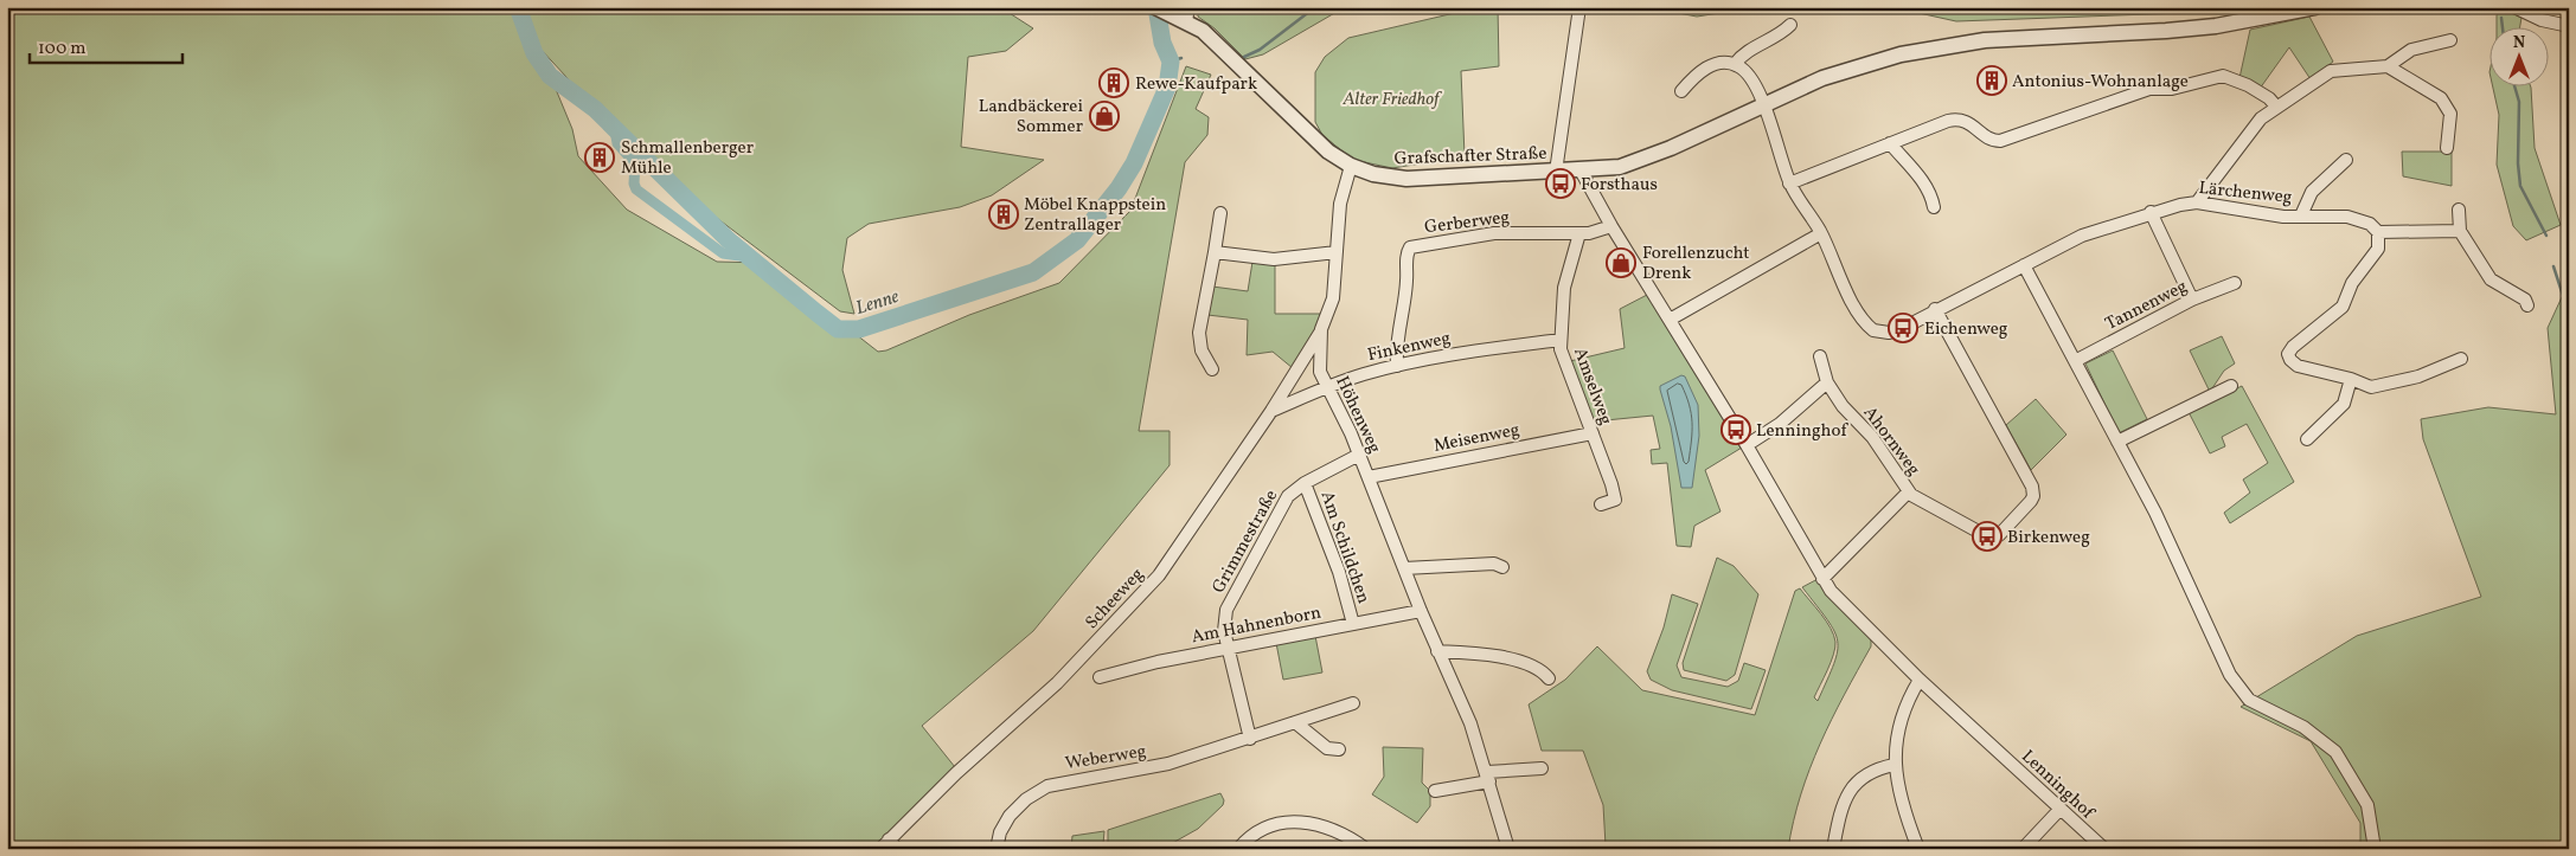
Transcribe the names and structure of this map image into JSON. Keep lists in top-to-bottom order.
{
  "streets": {
    "street": [
      "Grafschafter Straße",
      "Lärchenweg",
      "Gerberweg",
      "Tannenweg",
      "Finkenweg",
      "Amselweg",
      "Höhenweg",
      "Meisenweg",
      "Ahornweg",
      "Grimmestraße",
      "Am Schildchen",
      "Scheeweg",
      "Am Hahnenborn",
      "Weberweg",
      "Lenninghof"
    ]
  },
  "crossings": [
    ["Grafschafter Straße", "Höhenweg"],
    ["Grafschafter Straße", "Lenninghof"],
    ["Gerberweg", "Finkenweg"],
    ["Gerberweg", "Amselweg"],
    ["Gerberweg", "Lenninghof"],
    ["Finkenweg", "Amselweg"],
    ["Finkenweg", "Höhenweg"],
    ["Finkenweg", "Scheeweg"],
    ["Amselweg", "Meisenweg"],
    ["Höhenweg", "Meisenweg"],
    ["Höhenweg", "Grimmestraße"],
    ["Höhenweg", "Scheeweg"],
    ["Höhenweg", "Am Hahnenborn"],
    ["Grimmestraße", "Am Schildchen"],
    ["Grimmestraße", "Am Hahnenborn"],
    ["Am Schildchen", "Am Hahnenborn"]
  ],
  "water": ["Lenne"],
  "parks": ["Alter Friedhof"],
  "places": {
    "building": [
      "Antonius-Wohnanlage",
      "Rewe-Kaufpark",
      "Schmallenberger Mühle",
      "Möbel Knappstein Zentrallager"
    ],
    "shop": ["Landbäckerei Sommer", "Forellenzucht Drenk"],
    "bus stop": [
      "Forsthaus",
      "Eichenweg",
      "Lenninghof",
      "Birkenweg"
    ]
  },
  "scale_bar": "100 m",
  "north": "top"
}
